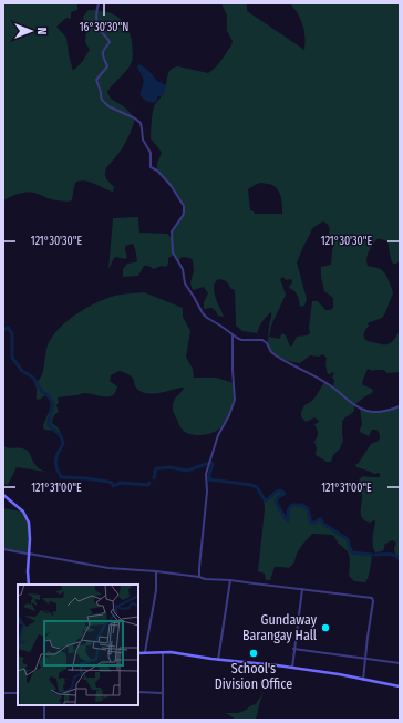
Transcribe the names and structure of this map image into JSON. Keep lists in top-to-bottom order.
{
  "places": ["Gundaway Barangay Hall", "School's Division Office"],
  "north": "right",
  "coordinates": ["16°30'30\"N", "121°30'30\"E", "121°31'00\"E"]
}
